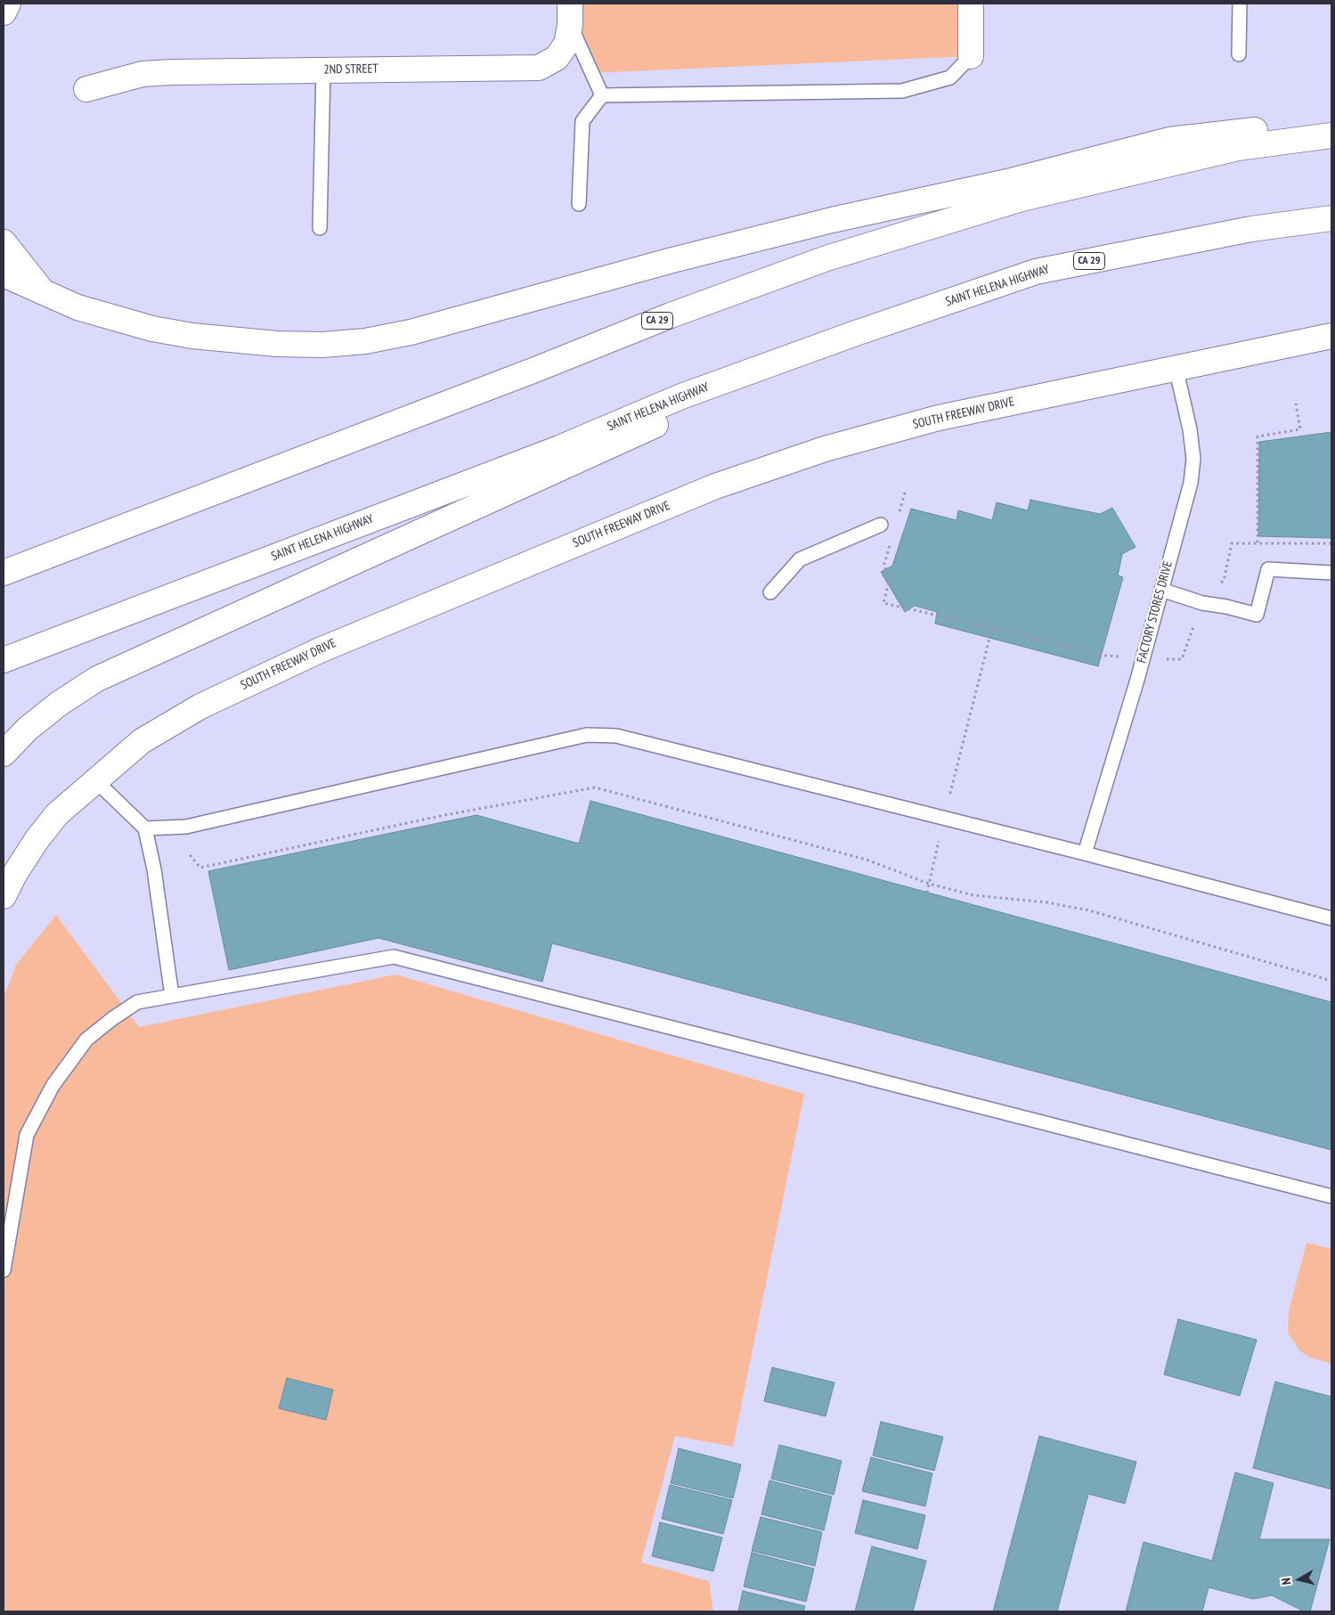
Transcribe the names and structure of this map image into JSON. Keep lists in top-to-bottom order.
{
  "streets": {
    "main road": [
      "2ND STREET",
      "CA 29",
      "SAINT HELENA HIGHWAY",
      "SOUTH FREEWAY DRIVE"
    ],
    "lane": ["FACTORY STORES DRIVE"]
  },
  "crossings": [
    ["SOUTH FREEWAY DRIVE", "FACTORY STORES DRIVE"]
  ],
  "north": "left"
}
